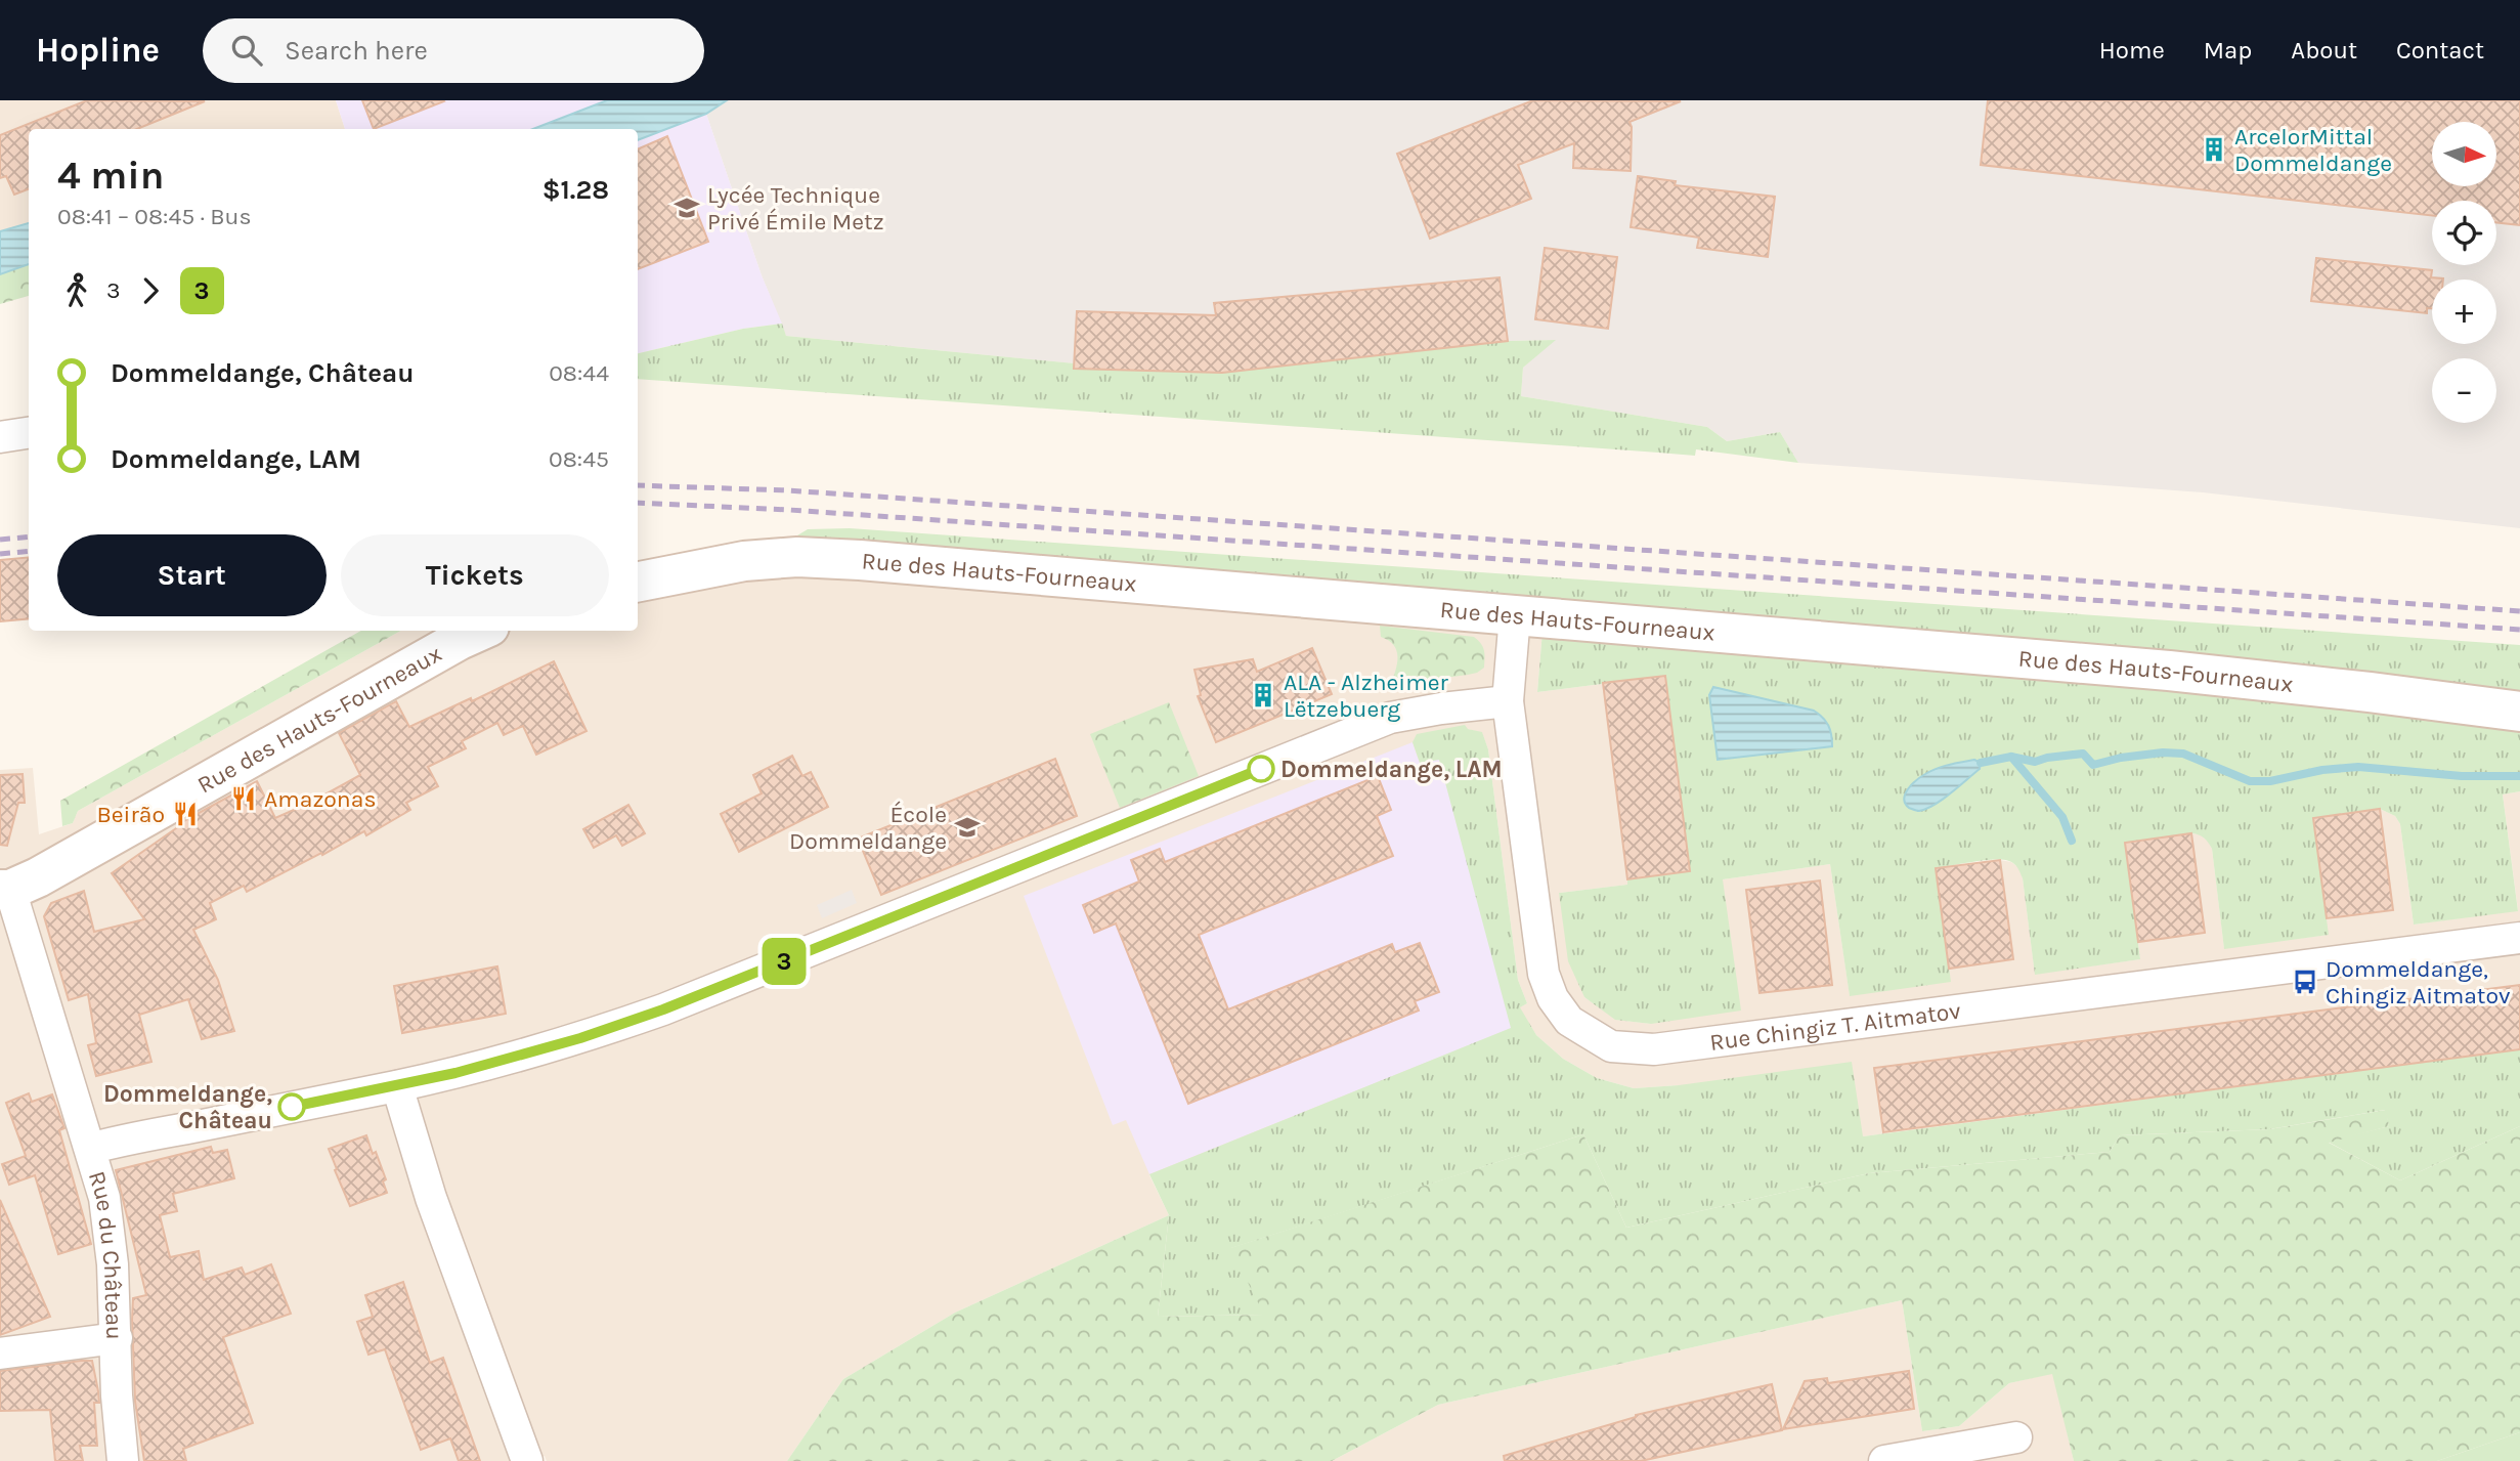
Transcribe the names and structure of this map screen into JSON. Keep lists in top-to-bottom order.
{
  "streets": {
    "street": ["Rue des Hauts-Fourneaux", "Rue Chingiz T. Aitmatov", "Rue du Château"]
  },
  "crossings": [
    ["Rue des Hauts-Fourneaux", "Rue Chingiz T. Aitmatov"],
    ["Rue des Hauts-Fourneaux", "Rue du Château"]
  ],
  "places": {
    "building": ["ArcelorMittal Dommeldange", "ALA - Alzheimer Lëtzebuerg"],
    "school or university": ["Lycée Technique Privé Émile Metz", "École Dommeldange"],
    "other": ["Dommeldange, LAM", "Dommeldange, Château"],
    "restaurant": ["Amazonas", "Beirão"],
    "bus stop": ["Dommeldange, Chingiz Aitmatov"]
  },
  "lines": ["bus line 3"],
  "north": "right",
  "page": {
    "header": "Hopline",
    "search": "Search here",
    "nav": [
      "Home",
      "Map",
      "About",
      "Contact"
    ],
    "on_map": "3",
    "map_buttons": ["+", "−"],
    "heading": ["4 min", "08:41 – 08:45 · Bus", "$1.28"],
    "legs": ["3", "3"],
    "list": [
      {
        "name": "Dommeldange, Château",
        "value": "08:44"
      },
      {
        "name": "Dommeldange, LAM",
        "value": "08:45"
      }
    ],
    "buttons": ["Start", "Tickets"]
  }
}
